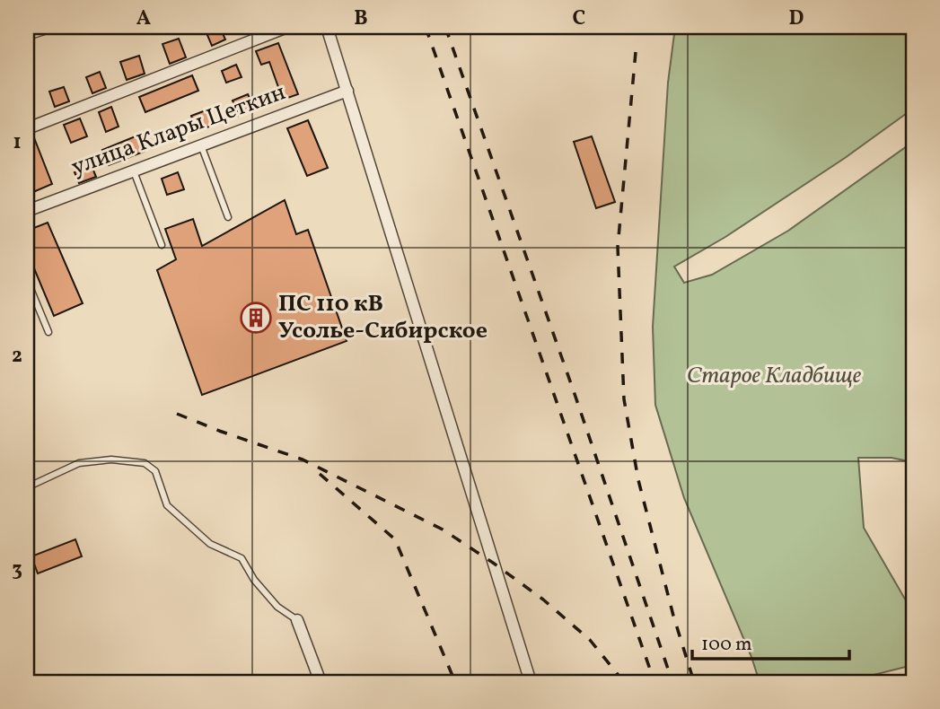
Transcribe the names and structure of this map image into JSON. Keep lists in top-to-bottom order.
{
  "streets": {
    "street": ["улица Клары Цеткин"]
  },
  "parks": ["Старое Кладбище"],
  "places": {
    "building": ["ПС 110 кВ Усолье-Сибирское"]
  },
  "scale_bar": "100 m",
  "grid": {
    "columns": [
      "A",
      "B",
      "C",
      "D"
    ],
    "rows": ["1", "2", "3"]
  }
}
